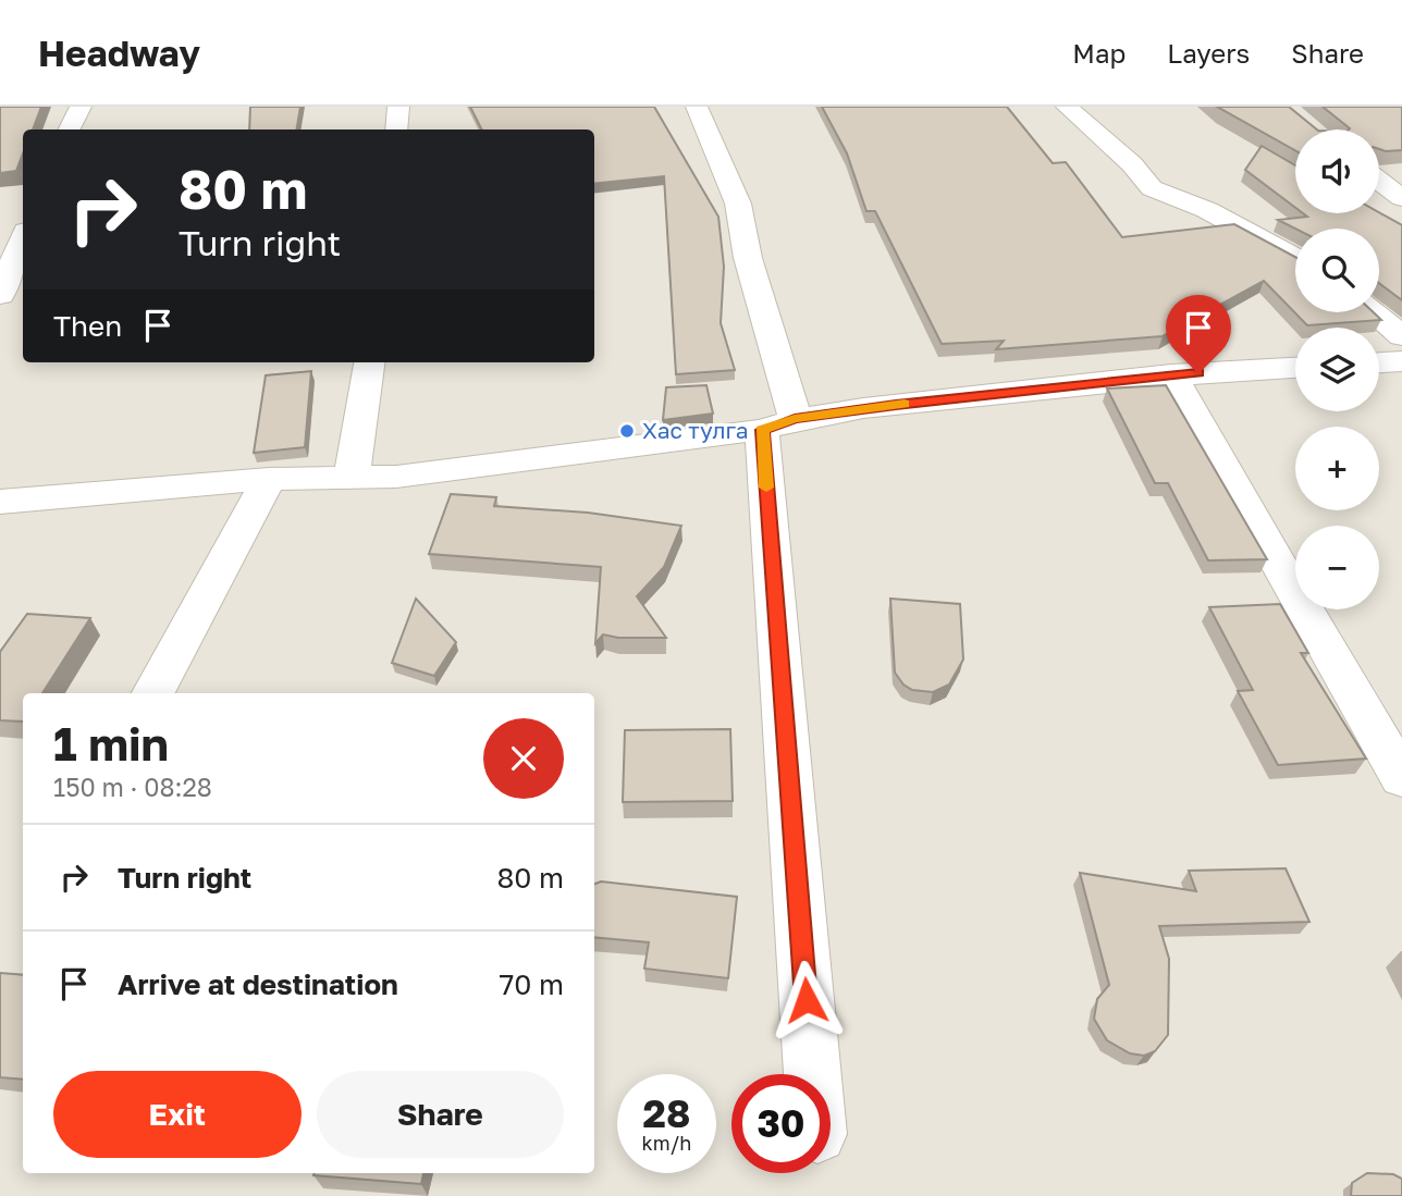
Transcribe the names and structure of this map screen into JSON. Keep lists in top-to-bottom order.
{
  "places": ["Хас тулга"],
  "page": {
    "header": "Headway",
    "nav": ["Map", "Layers", "Share"],
    "map_buttons": ["+", "−"],
    "turn": ["80 m", "Turn right"],
    "then": "Then",
    "heading": ["1 min", "150 m · 08:28"],
    "list": [
      {
        "name": "Turn right",
        "value": "80 m"
      },
      {
        "name": "Arrive at destination",
        "value": "70 m"
      }
    ],
    "buttons": ["Exit", "Share"],
    "speed": "28 km/h",
    "limit": "30"
  }
}
